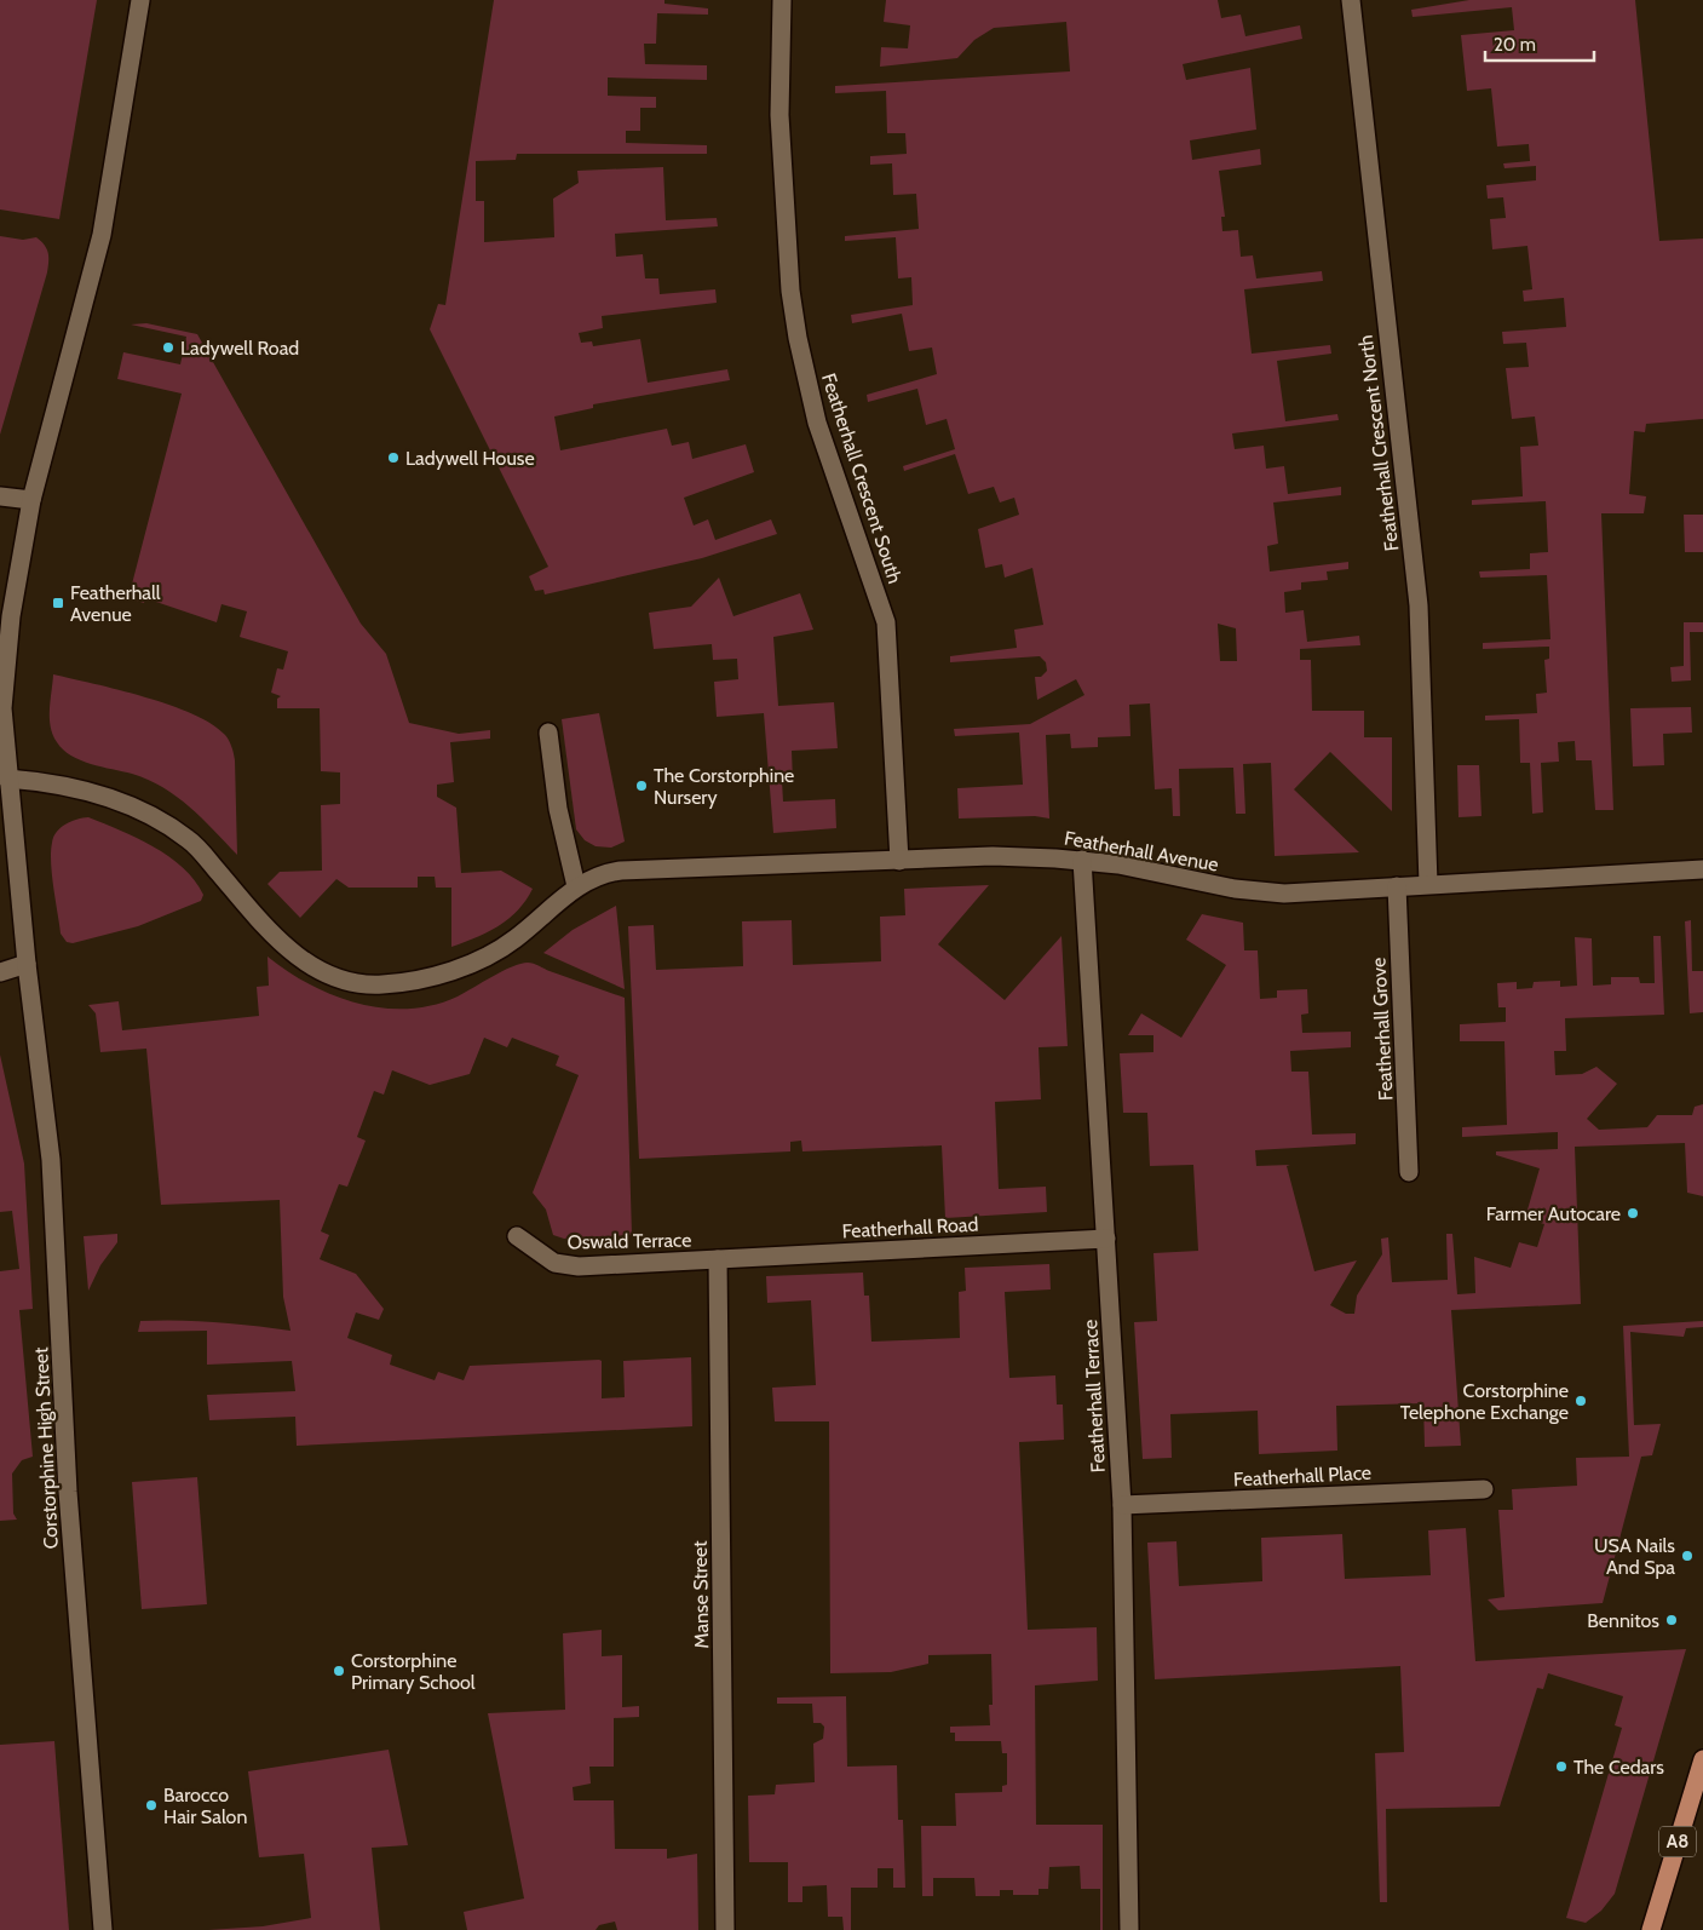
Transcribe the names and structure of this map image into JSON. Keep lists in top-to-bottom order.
{
  "streets": {
    "main road": ["A8"],
    "street": [
      "Featherhall Crescent North",
      "Featherhall Crescent South",
      "Featherhall Avenue",
      "Featherhall Grove",
      "Featherhall Road",
      "Oswald Terrace",
      "Featherhall Terrace",
      "Corstorphine High Street",
      "Featherhall Place",
      "Manse Street"
    ]
  },
  "crossings": [
    ["Featherhall Crescent North", "Featherhall Avenue"],
    ["Featherhall Crescent South", "Featherhall Avenue"],
    ["Featherhall Avenue", "Featherhall Grove"],
    ["Featherhall Avenue", "Featherhall Terrace"],
    ["Featherhall Road", "Oswald Terrace"],
    ["Featherhall Road", "Featherhall Terrace"],
    ["Featherhall Road", "Manse Street"],
    ["Oswald Terrace", "Manse Street"],
    ["Featherhall Terrace", "Featherhall Place"]
  ],
  "places": {
    "other": [
      "Ladywell Road",
      "Ladywell House",
      "The Corstorphine Nursery",
      "Farmer Autocare",
      "Corstorphine Telephone Exchange",
      "USA Nails And Spa",
      "Bennitos",
      "Corstorphine Primary School",
      "The Cedars",
      "Barocco Hair Salon"
    ],
    "transit": ["Featherhall Avenue"]
  },
  "scale_bar": "20 m"
}
